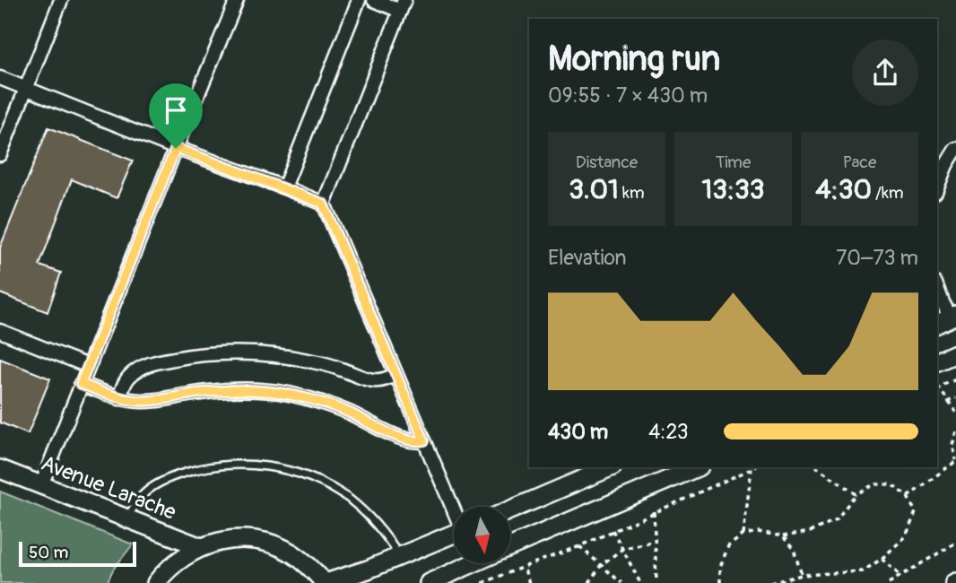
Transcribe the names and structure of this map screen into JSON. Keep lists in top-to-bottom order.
{
  "streets": {
    "main road": ["Avenue Larache"]
  },
  "scale_bar": "50 m",
  "north": "bottom",
  "page": {
    "heading": ["Morning run", "09:55 · 7 × 430 m"],
    "stats": [
      ["Distance", "3.01 km"],
      ["Time", "13:33"],
      ["Pace", "4:30 /km"]
    ],
    "chart": ["Elevation", "70–73 m"],
    "list": [
      {
        "name": "430 m",
        "note": "4:23"
      }
    ],
    "scale": "50 m"
  }
}
